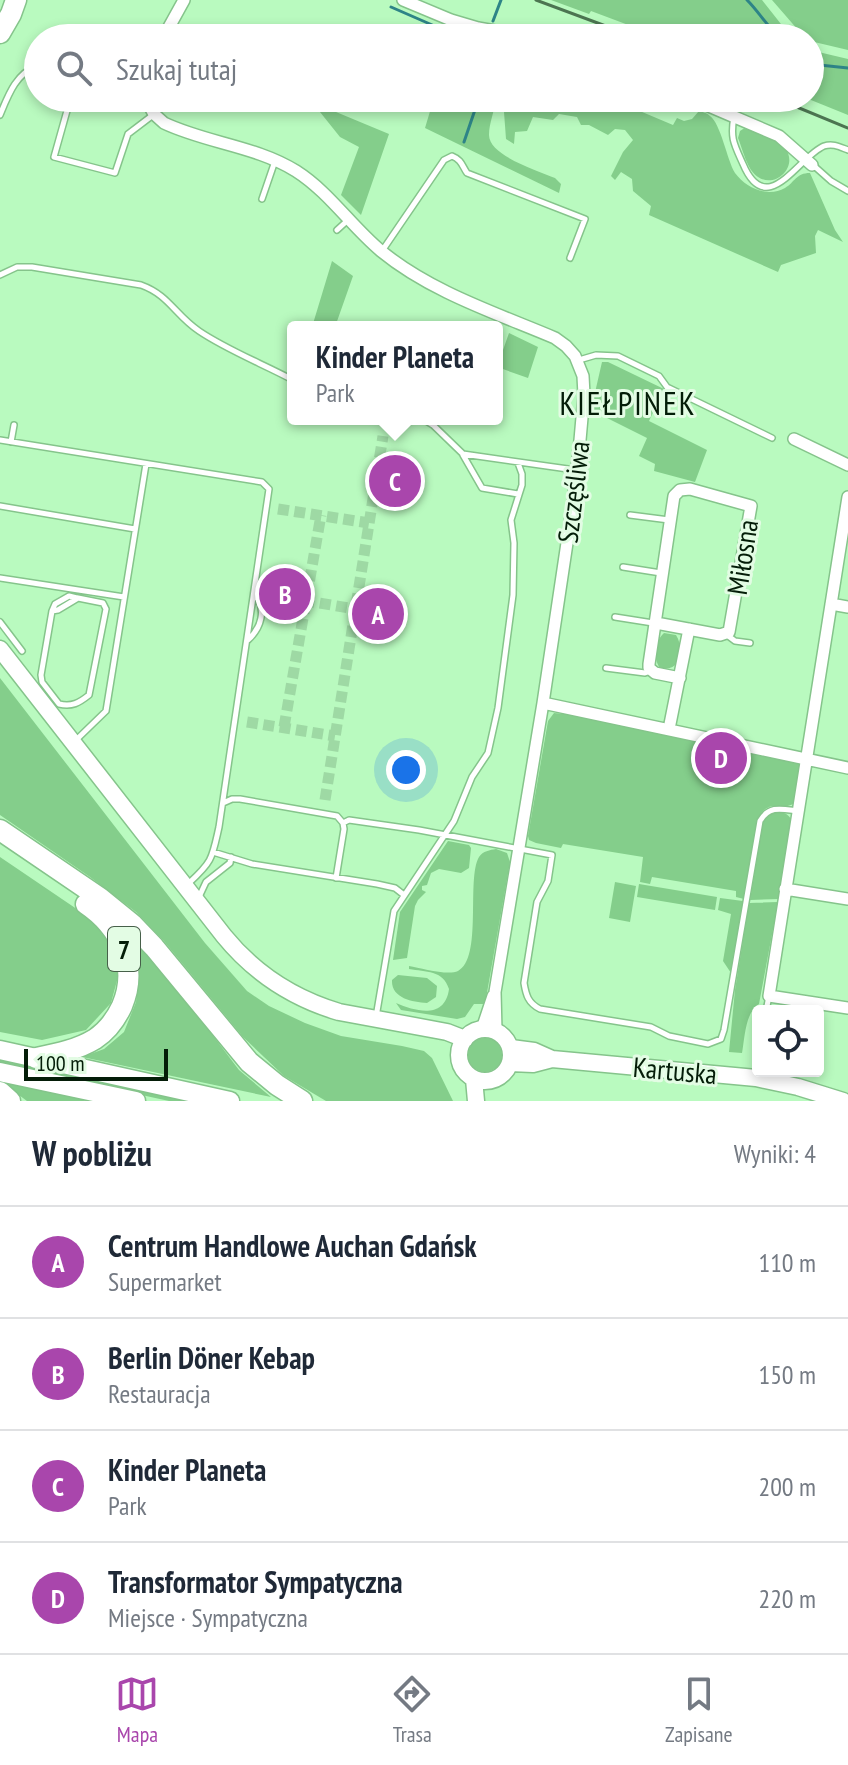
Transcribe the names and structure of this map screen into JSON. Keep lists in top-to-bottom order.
{
  "streets": {
    "highway": ["7"],
    "street": ["Szczęśliwa", "Miłosna", "Kartuska"]
  },
  "crossings": [
    ["Szczęśliwa", "Kartuska"]
  ],
  "districts": ["KIEŁPINEK"],
  "scale_bar": "100 m",
  "page": {
    "search": "Szukaj tutaj",
    "popup": ["Kinder Planeta", "Park"],
    "pins": [
      "C",
      "B",
      "A",
      "D"
    ],
    "scale": "100 m",
    "heading": ["W pobliżu", "Wyniki: 4"],
    "list": [
      {
        "mark": "A",
        "name": "Centrum Handlowe Auchan Gdańsk",
        "note": "Supermarket",
        "value": "110 m"
      },
      {
        "mark": "B",
        "name": "Berlin Döner Kebap",
        "note": "Restauracja",
        "value": "150 m"
      },
      {
        "mark": "C",
        "name": "Kinder Planeta",
        "note": "Park",
        "value": "200 m"
      },
      {
        "mark": "D",
        "name": "Transformator Sympatyczna",
        "note": "Miejsce · Sympatyczna",
        "value": "220 m"
      }
    ],
    "nav": ["Mapa", "Trasa", "Zapisane"]
  }
}
